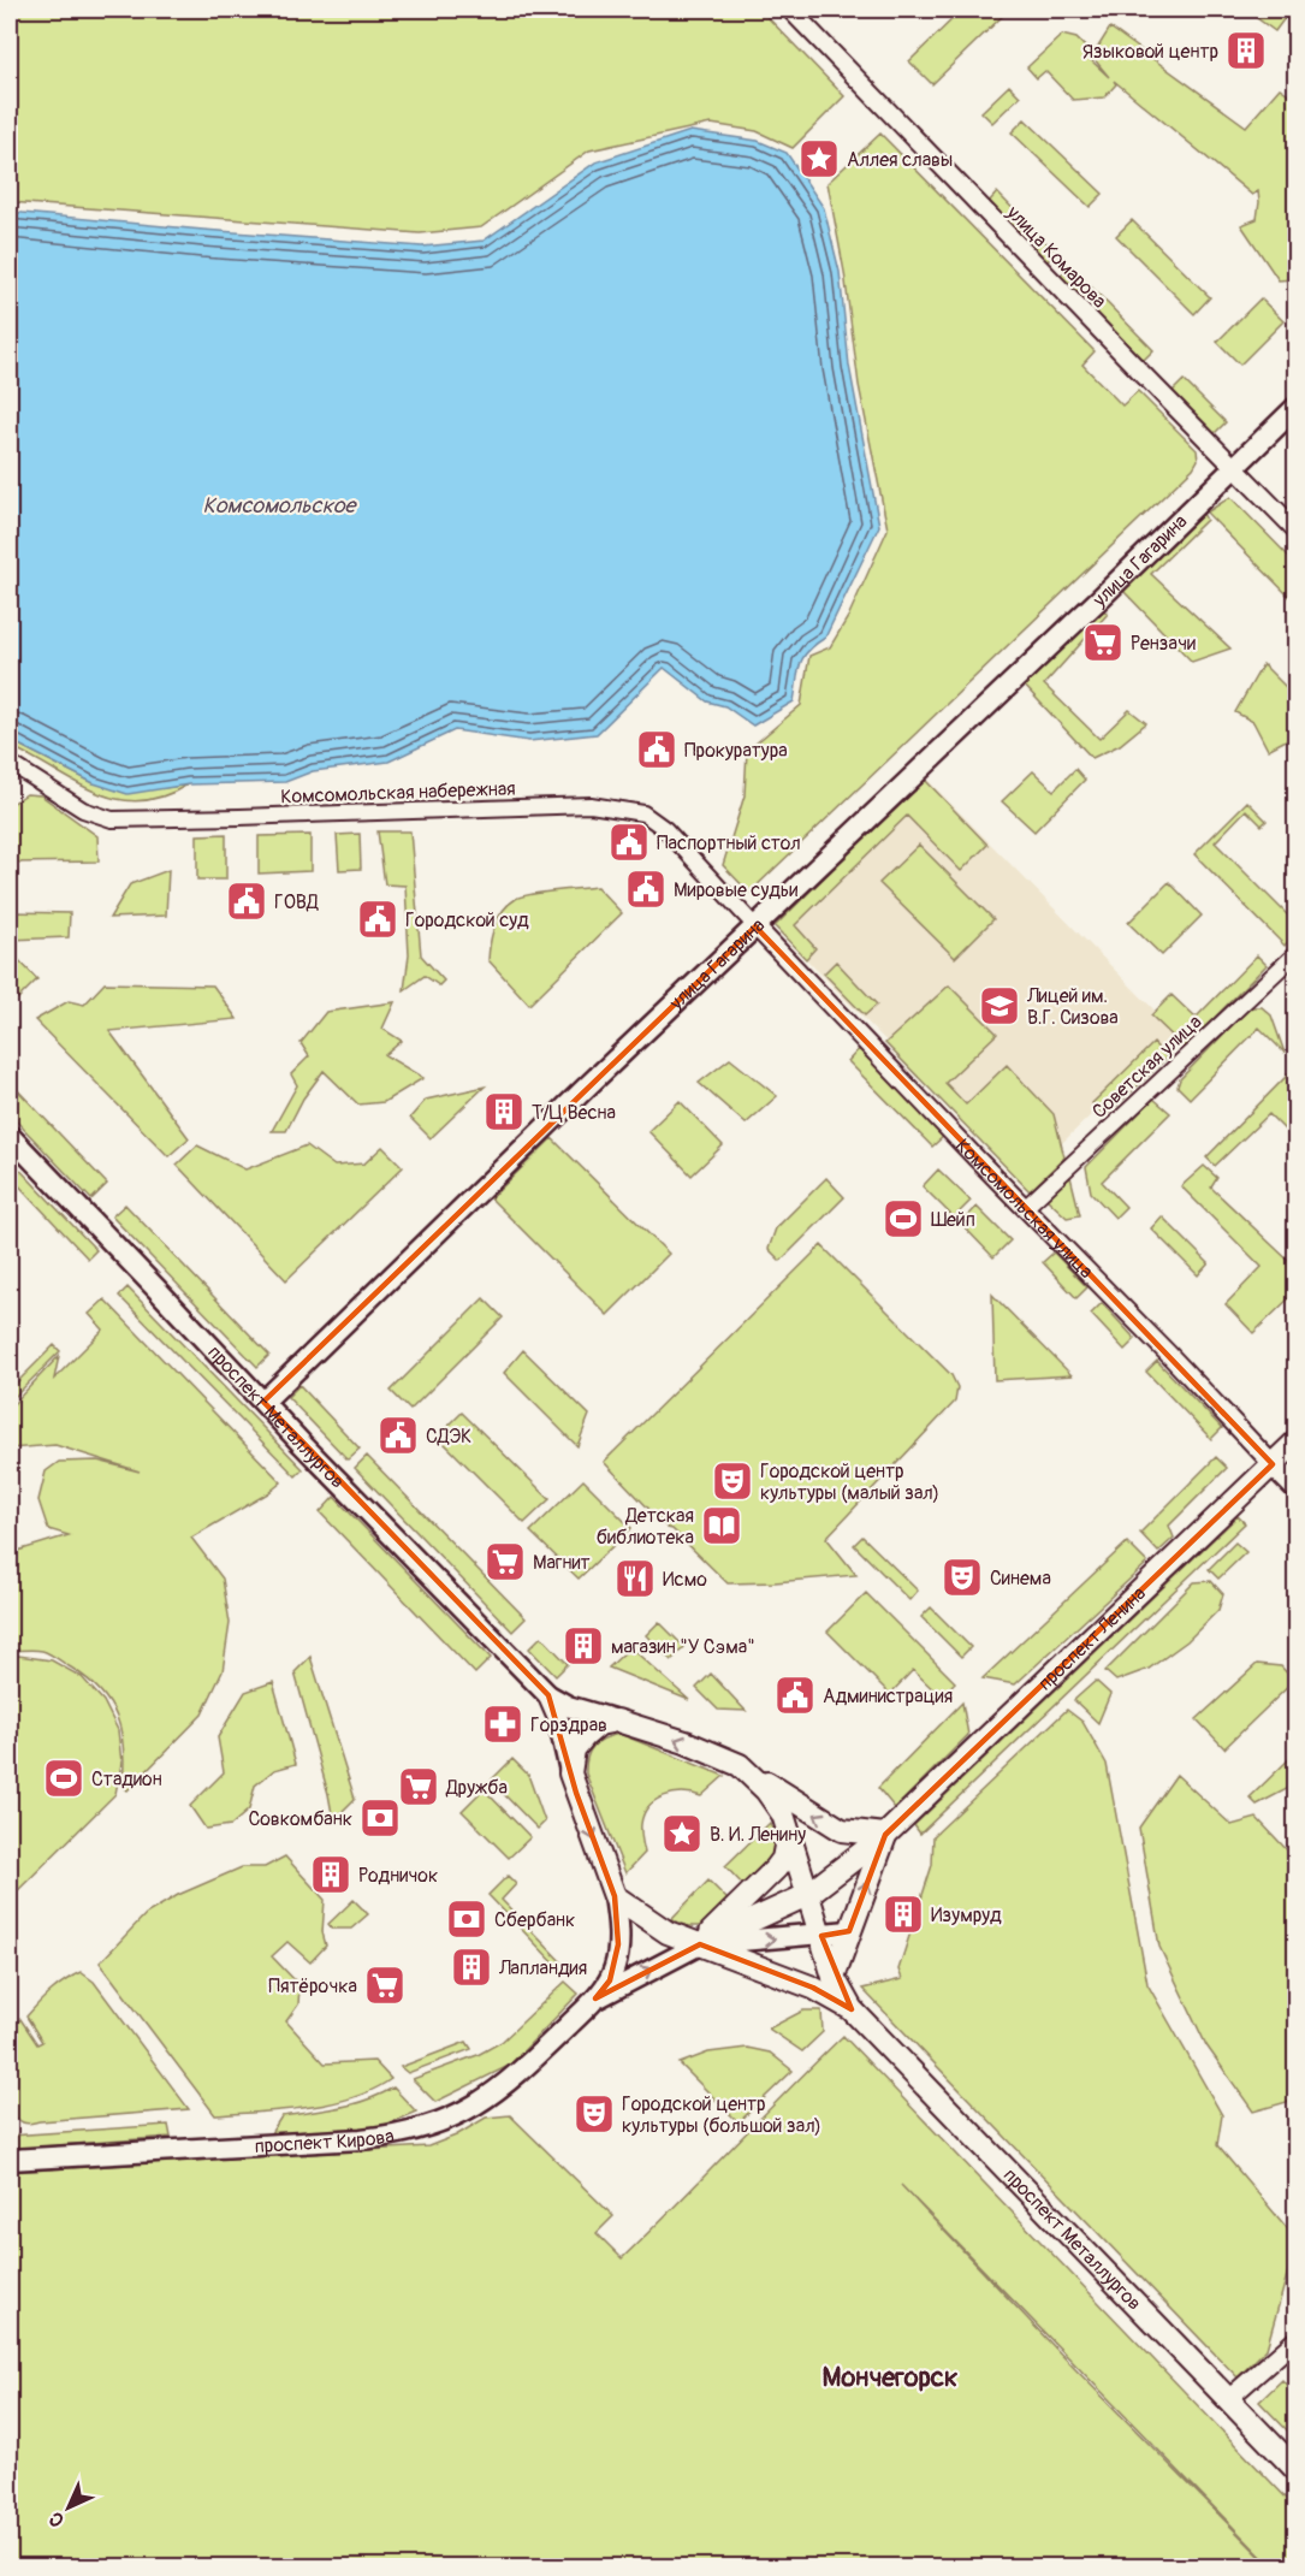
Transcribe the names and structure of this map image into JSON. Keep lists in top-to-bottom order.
{
  "streets": {
    "main road": [
      "улица Гагарина",
      "Комсомольская улица",
      "проспект Металлургов",
      "проспект Ленина",
      "проспект Кирова"
    ],
    "street": ["улица Комарова", "Комсомольская набережная", "Советская улица"]
  },
  "crossings": [
    ["улица Комарова", "улица Гагарина"],
    ["улица Гагарина", "Комсомольская набережная"],
    ["улица Гагарина", "Комсомольская улица"],
    ["улица Гагарина", "проспект Металлургов"],
    ["Комсомольская набережная", "Комсомольская улица"],
    ["Советская улица", "Комсомольская улица"],
    ["Комсомольская улица", "проспект Ленина"],
    ["проспект Металлургов", "проспект Ленина"]
  ],
  "districts": ["Мончегорск"],
  "water": ["Комсомольское"],
  "places": {
    "building": [
      "Языковой центр",
      "Т/Ц Весна",
      "магазин \"У Сэма\"",
      "Родничок",
      "Изумруд",
      "Лапландия"
    ],
    "place": ["Аллея славы", "В. И. Ленину"],
    "supermarket": [
      "Рензачи",
      "Магнит",
      "Дружба",
      "Пятёрочка"
    ],
    "public building": [
      "Прокуратура",
      "Паспортный стол",
      "Мировые судьи",
      "ГОВД",
      "Городской суд",
      "СДЭК",
      "Администрация"
    ],
    "school or university": ["Лицей им. В.Г. Сизова"],
    "sports": ["Шейп", "Стадион"],
    "theatre": ["Городской центр культуры (малый зал)", "Синема", "Городской центр культуры (большой зал)"],
    "library": ["Детская библиотека"],
    "restaurant": ["Исмо"],
    "pharmacy": ["Горздрав"],
    "bank": ["Совкомбанк", "Сбербанк"]
  },
  "north": "bottom left"
}
